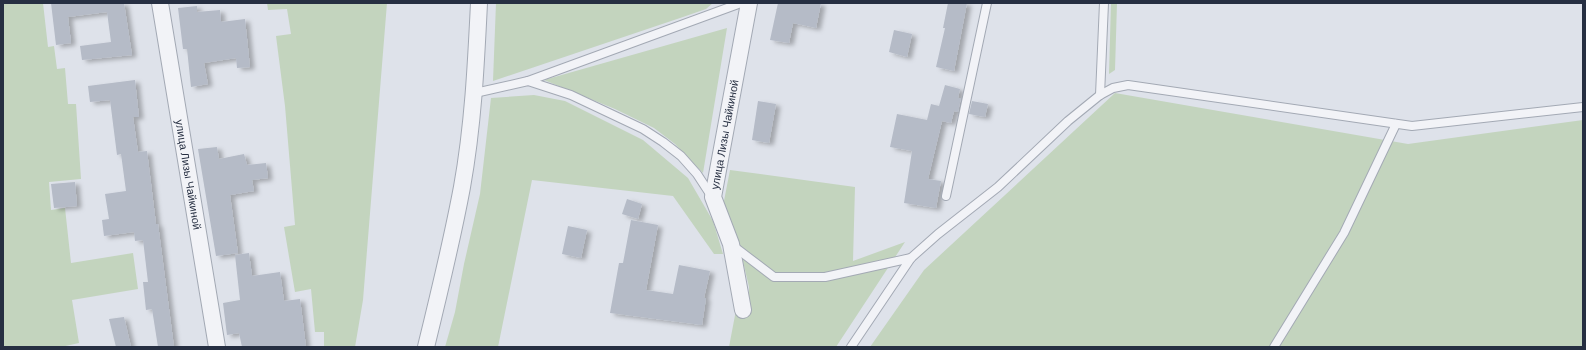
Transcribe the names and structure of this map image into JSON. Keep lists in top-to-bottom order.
{
  "streets": {
    "street": ["улица Лизы Чайкиной"]
  }
}
